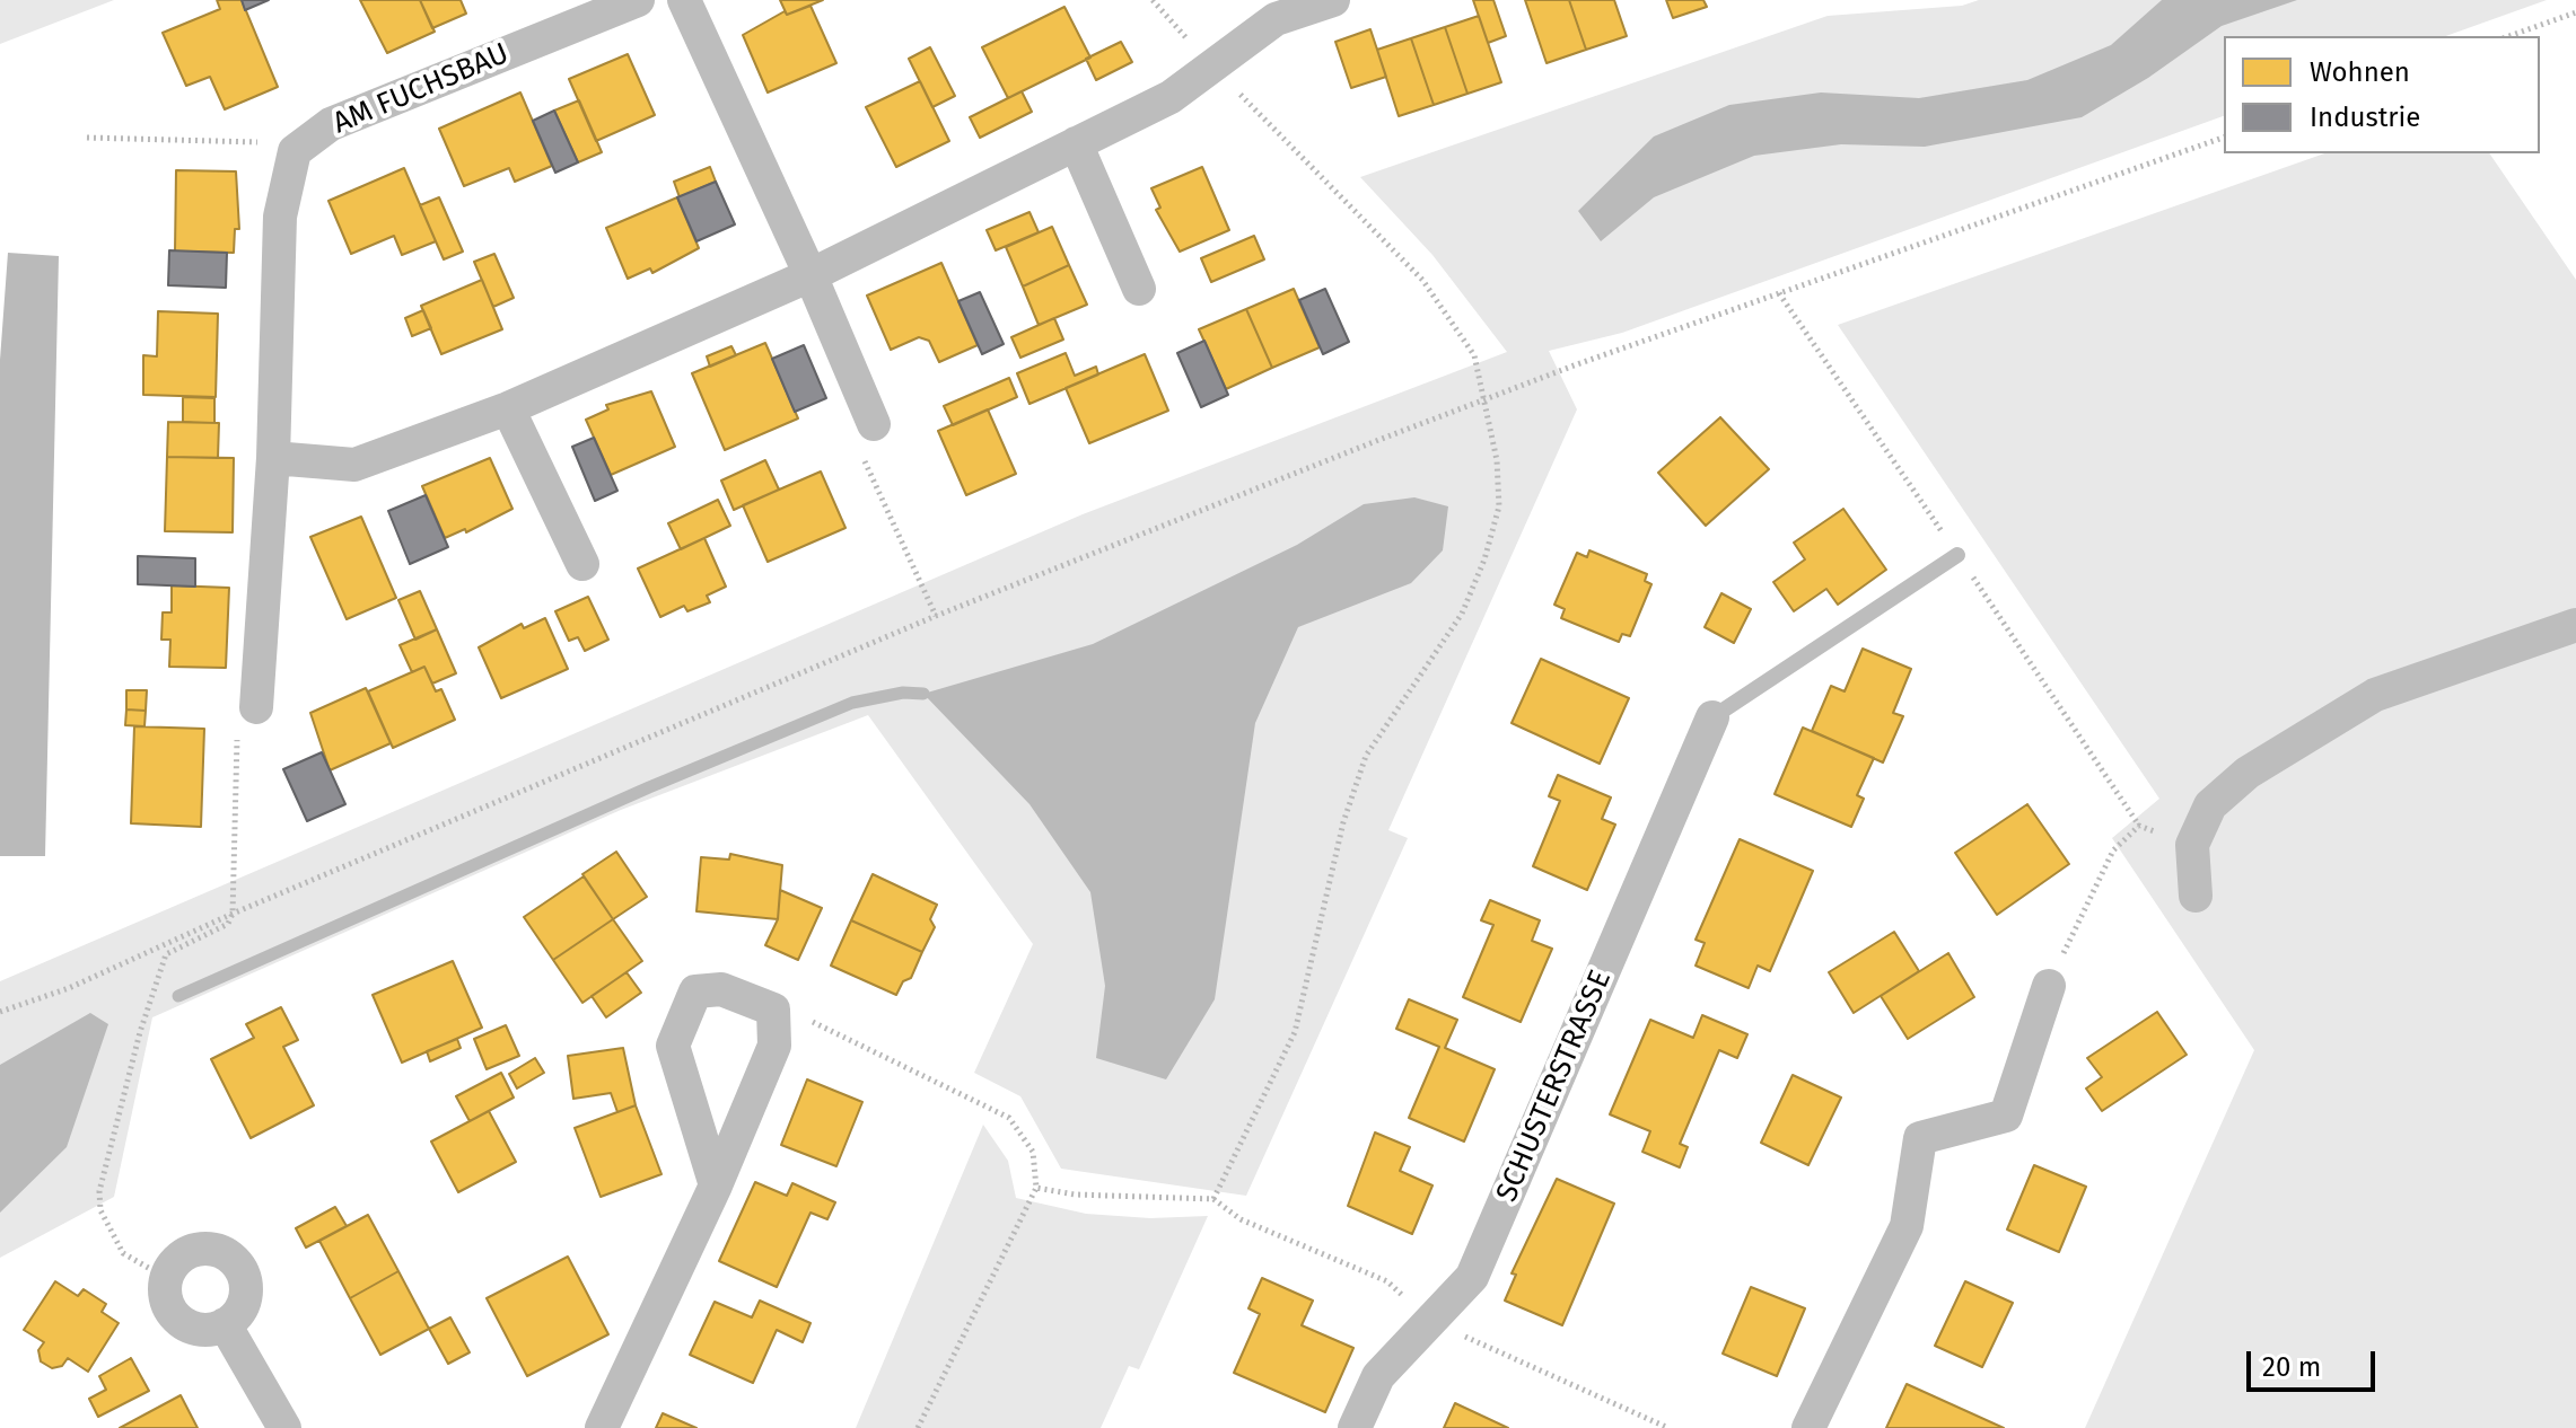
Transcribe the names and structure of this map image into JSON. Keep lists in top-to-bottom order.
{
  "streets": {
    "street": ["AM FUCHSBAU", "SCHUSTERSTRASSE"]
  },
  "legend": ["Wohnen", "Industrie"],
  "scale_bar": "20 m"
}
